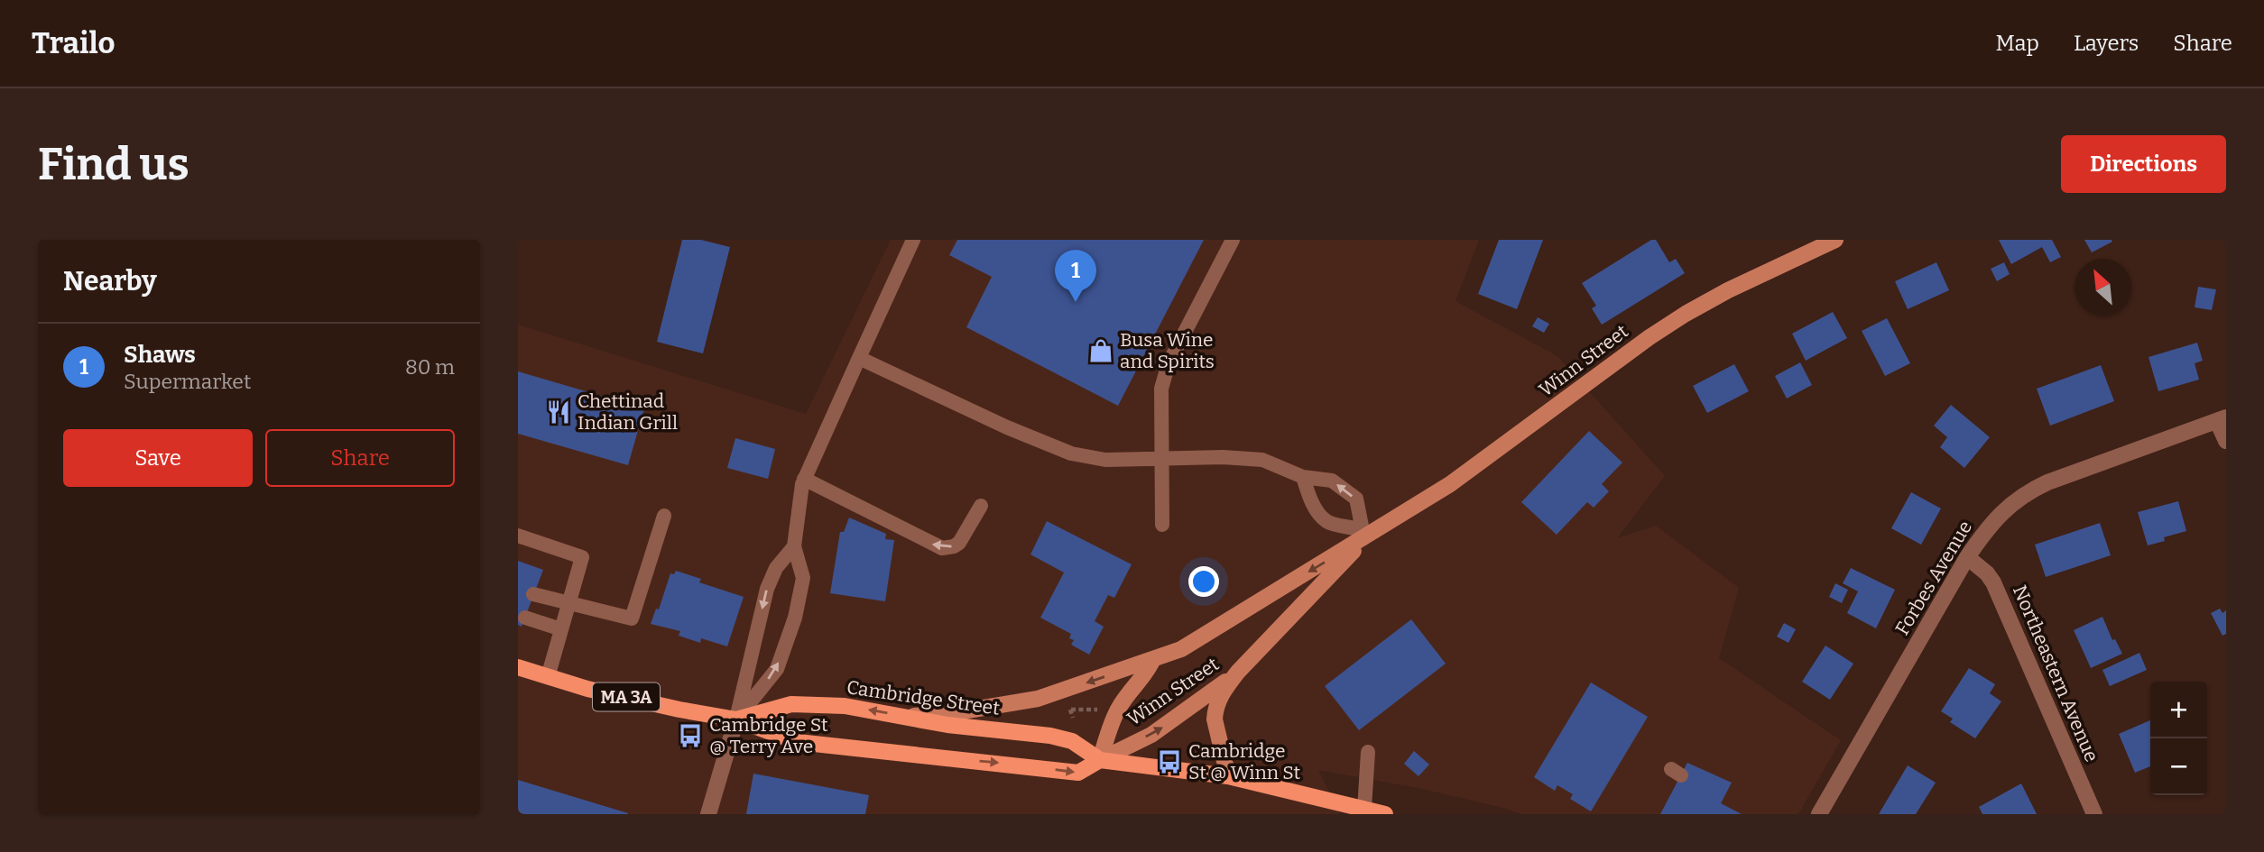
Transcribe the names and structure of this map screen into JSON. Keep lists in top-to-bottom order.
{
  "streets": {
    "main road": ["Winn Street", "MA 3A", "Cambridge Street"],
    "street": ["Forbes Avenue", "Northeastern Avenue"]
  },
  "crossings": [
    ["Winn Street", "Cambridge Street"],
    ["Forbes Avenue", "Northeastern Avenue"]
  ],
  "places": {
    "shop": ["Busa Wine and Spirits"],
    "restaurant": ["Chettinad Indian Grill"],
    "bus stop": ["Cambridge St @ Terry Ave", "Cambridge St @ Winn St"]
  },
  "north": "top left",
  "page": {
    "header": "Trailo",
    "nav": ["Map", "Layers", "Share"],
    "buttons": [
      "Directions",
      ["Save", "Share"]
    ],
    "title": "Find us",
    "heading": "Nearby",
    "pins": "1",
    "list": [
      {
        "mark": "1",
        "name": "Shaws",
        "note": "Supermarket",
        "value": "80 m"
      }
    ],
    "map_buttons": ["+", "−"]
  }
}
